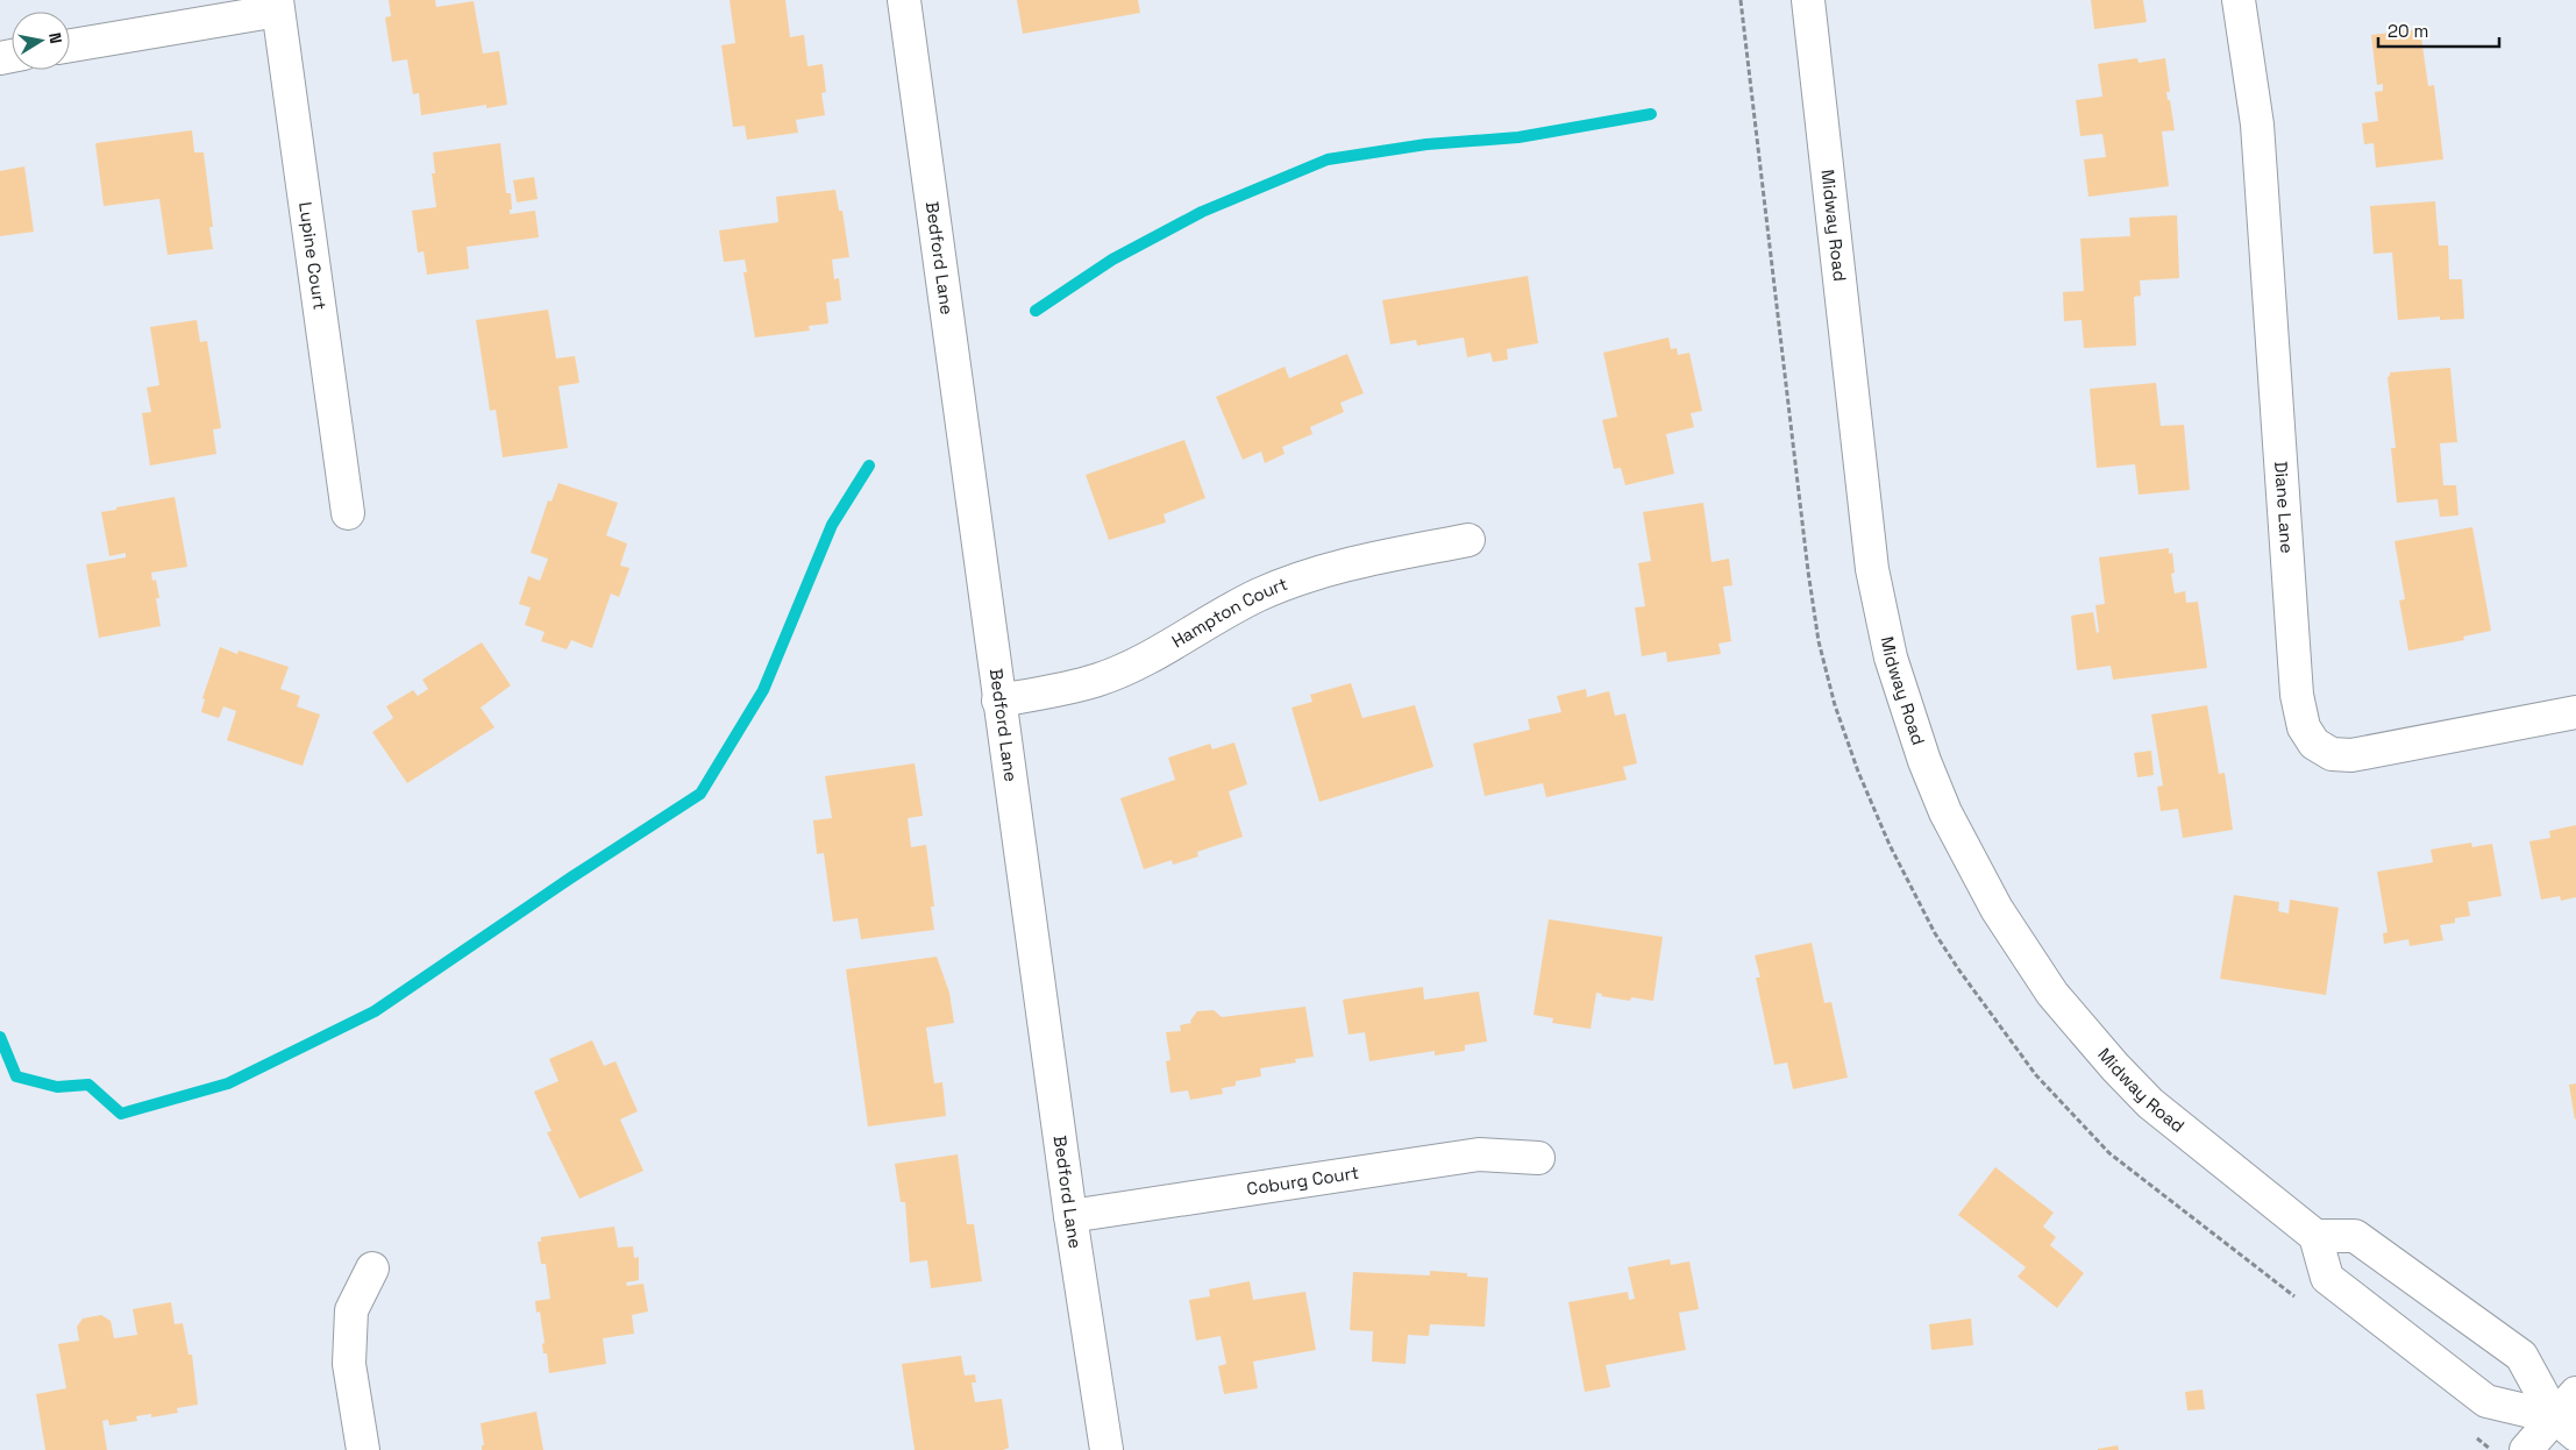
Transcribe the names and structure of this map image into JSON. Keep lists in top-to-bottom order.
{
  "streets": {
    "street": [
      "Midway Road",
      "Lupine Court",
      "Bedford Lane",
      "Diane Lane",
      "Hampton Court",
      "Coburg Court"
    ]
  },
  "crossings": [
    ["Bedford Lane", "Hampton Court"],
    ["Bedford Lane", "Coburg Court"]
  ],
  "scale_bar": "20 m",
  "north": "right"
}
